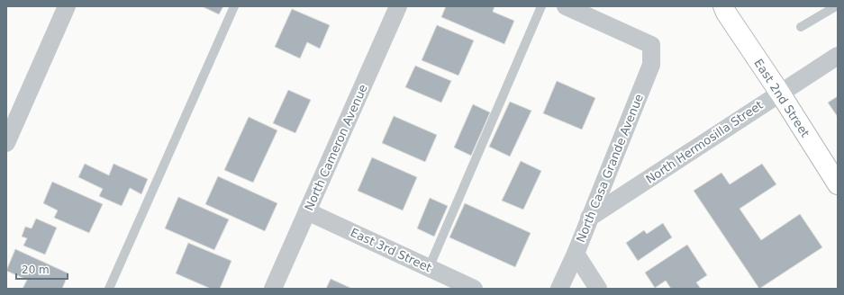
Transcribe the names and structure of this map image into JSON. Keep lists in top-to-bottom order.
{
  "streets": {
    "main road": ["East 2nd Street"],
    "street": [
      "North Hermosilla Street",
      "North Cameron Avenue",
      "North Casa Grande Avenue",
      "East 3rd Street"
    ]
  },
  "crossings": [
    ["East 2nd Street", "North Hermosilla Street"],
    ["North Hermosilla Street", "North Casa Grande Avenue"],
    ["North Cameron Avenue", "East 3rd Street"]
  ],
  "scale_bar": "20 m"
}
